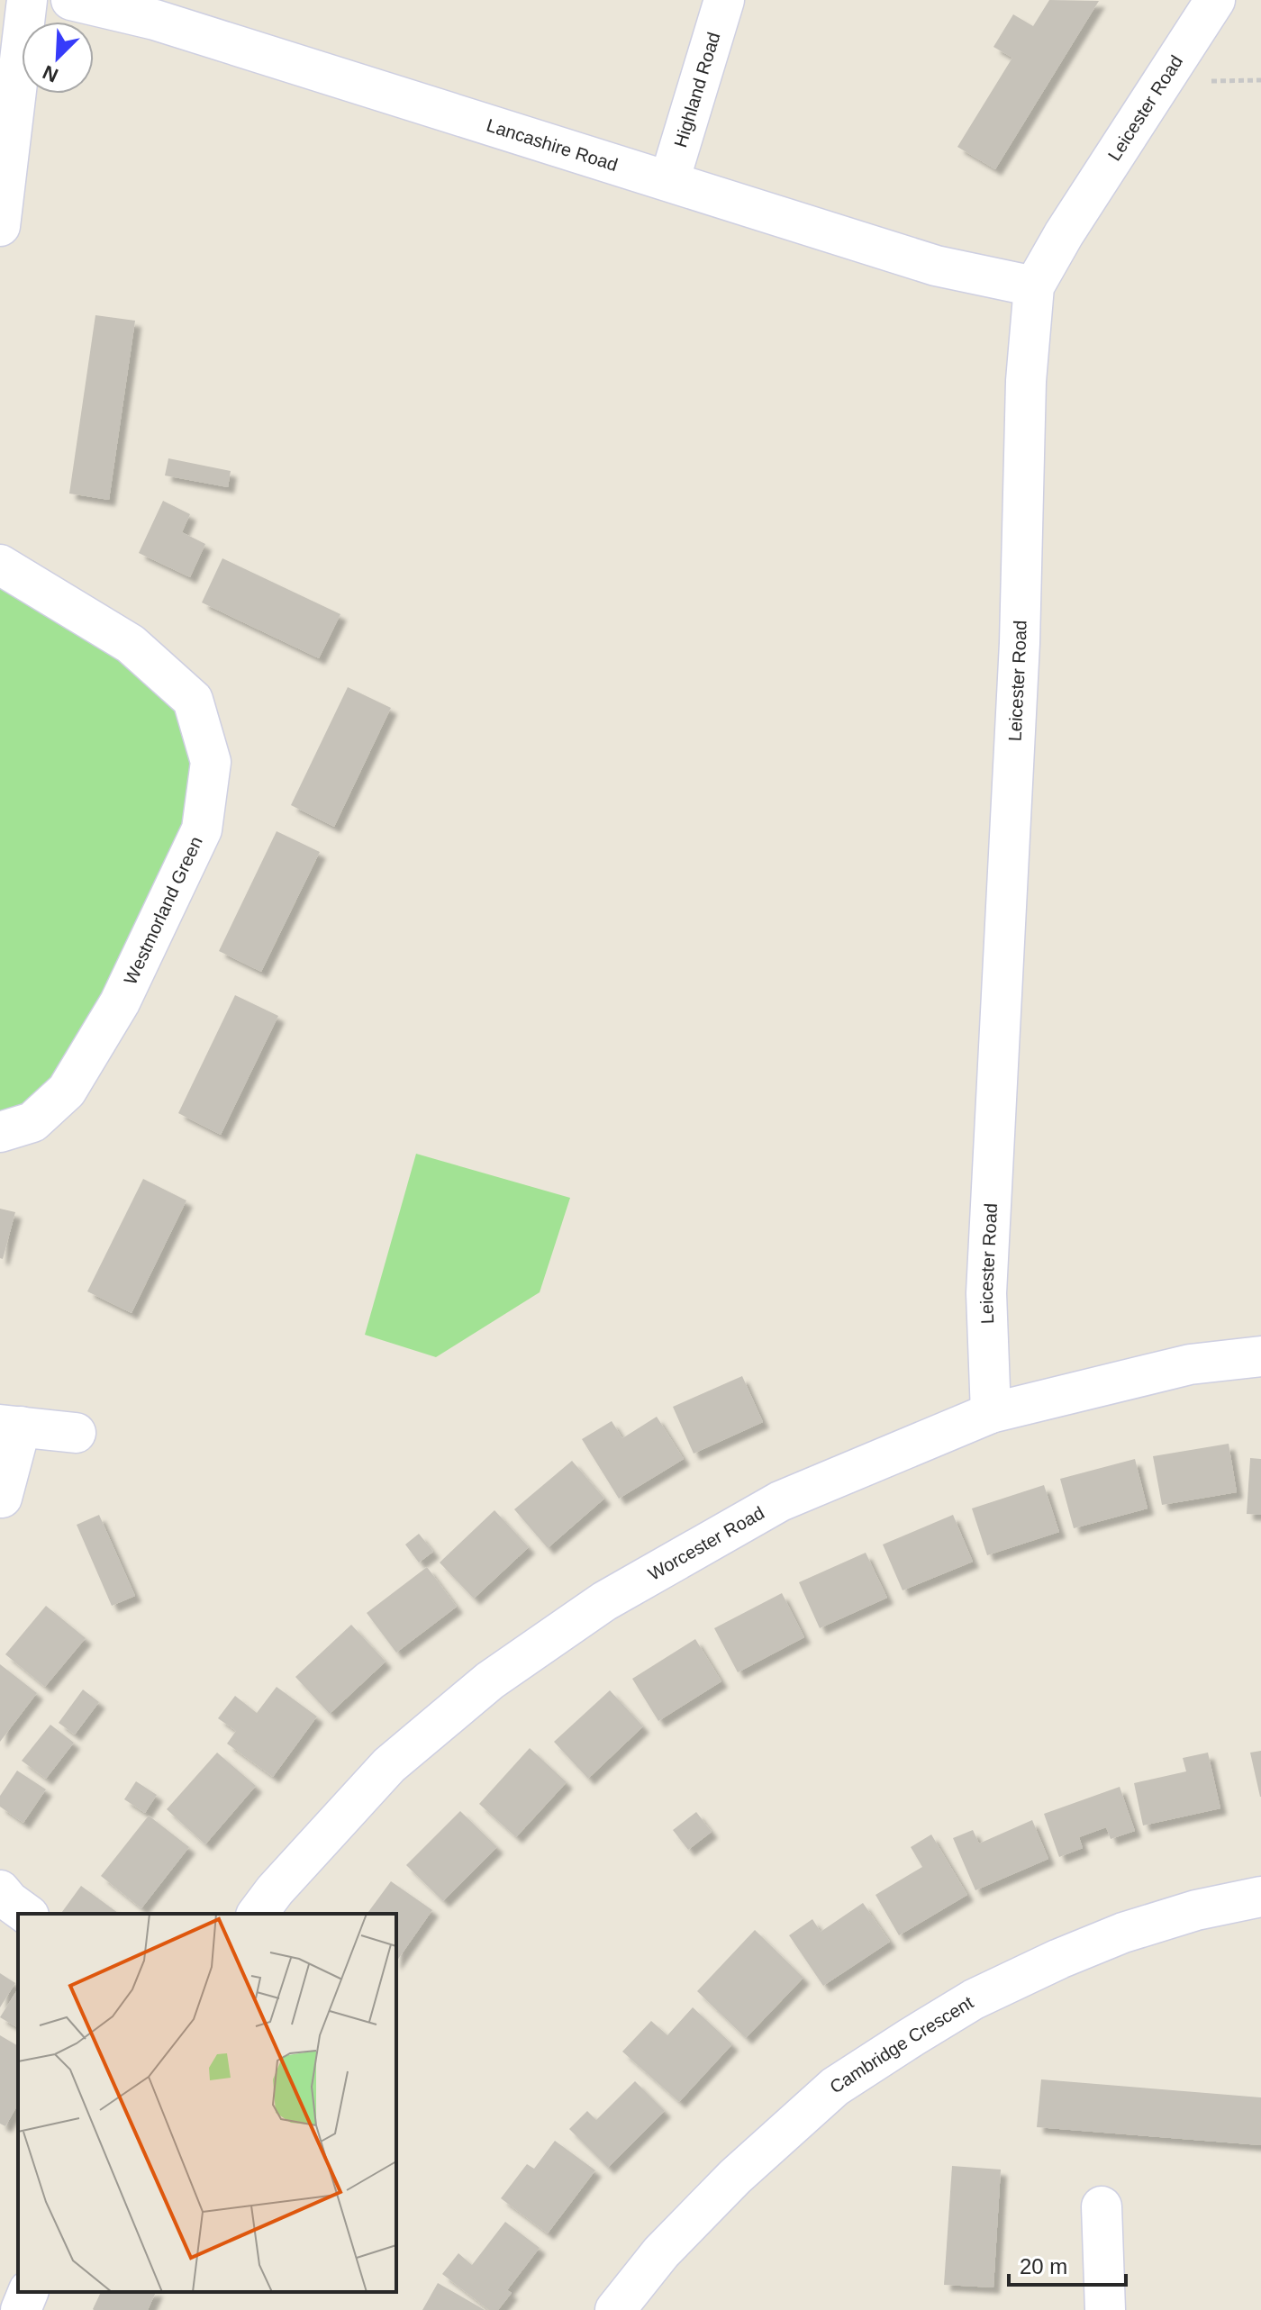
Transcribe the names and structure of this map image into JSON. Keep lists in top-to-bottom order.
{
  "streets": {
    "street": [
      "Highland Road",
      "Leicester Road",
      "Lancashire Road",
      "Westmorland Green",
      "Worcester Road",
      "Cambridge Crescent"
    ]
  },
  "crossings": [
    ["Highland Road", "Lancashire Road"],
    ["Leicester Road", "Lancashire Road"],
    ["Leicester Road", "Worcester Road"]
  ],
  "scale_bar": "20 m",
  "north": "bottom left"
}
